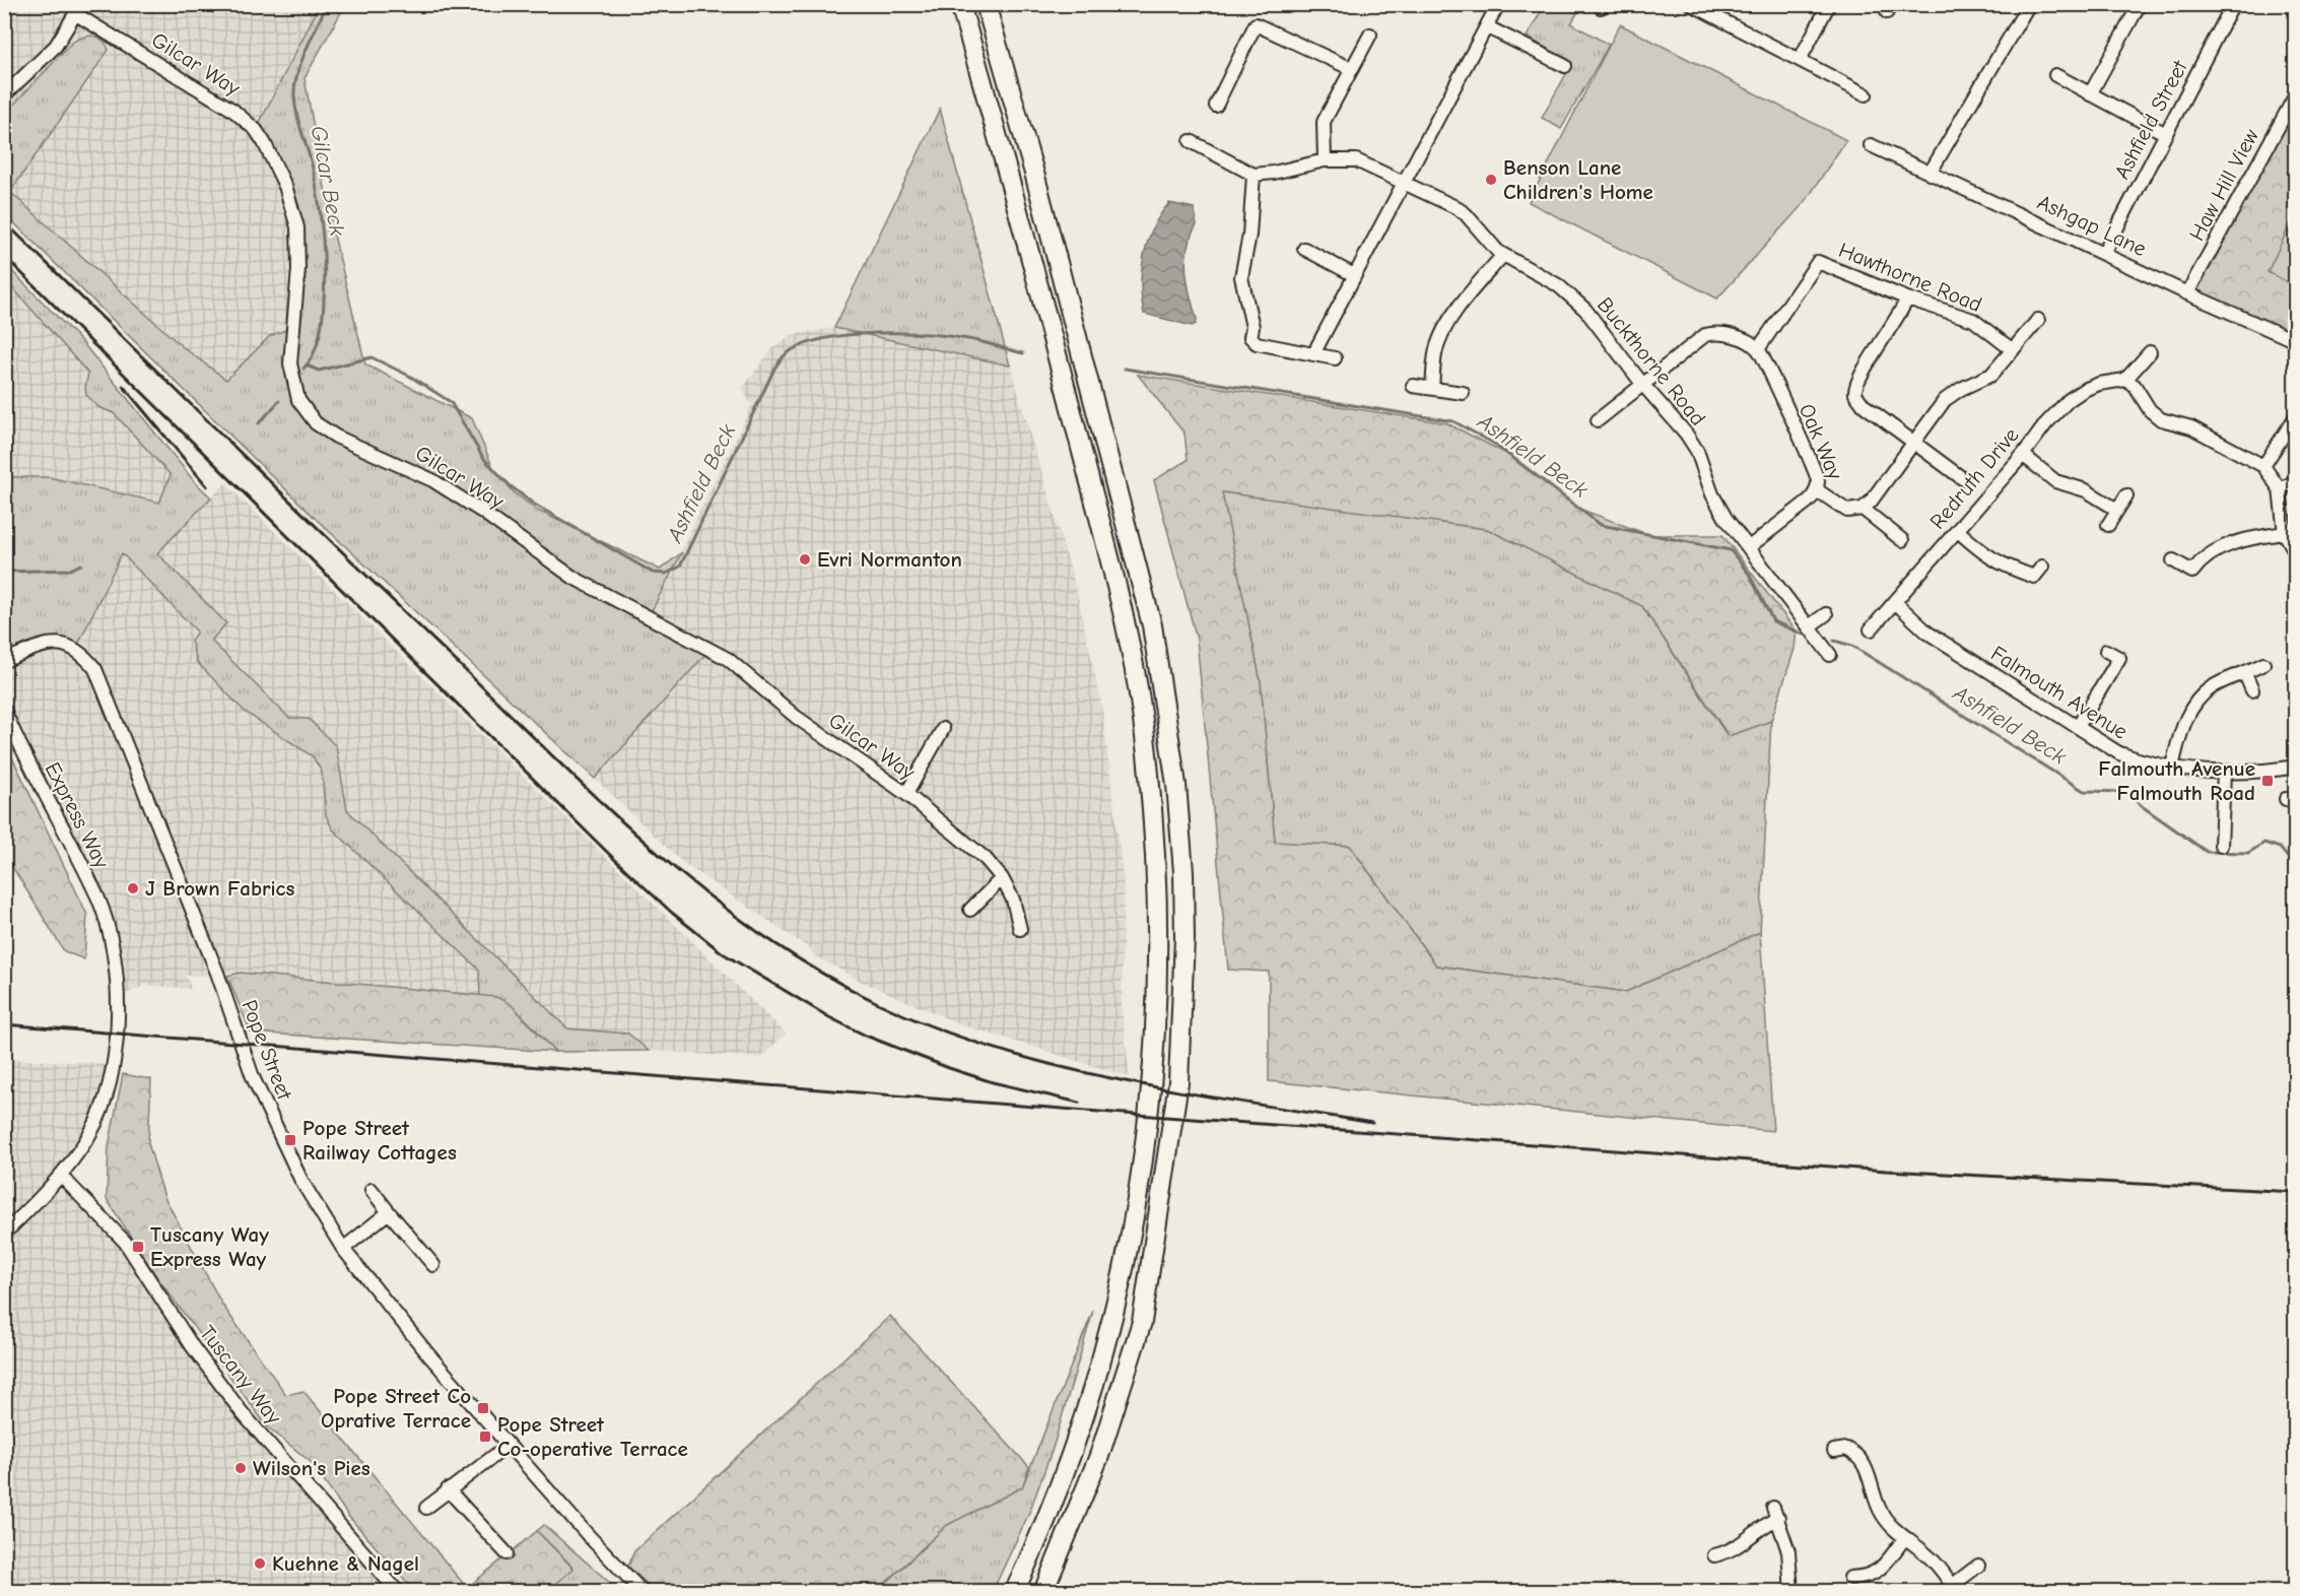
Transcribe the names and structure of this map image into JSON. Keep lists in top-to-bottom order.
{
  "streets": {
    "street": [
      "Gilcar Way",
      "Ashfield Street",
      "Haw Hill View",
      "Ashgap Lane",
      "Hawthorne Road",
      "Buckthorne Road",
      "Oak Way",
      "Redruth Drive",
      "Falmouth Avenue",
      "Express Way",
      "Pope Street",
      "Tuscany Way"
    ]
  },
  "crossings": [
    ["Ashfield Street", "Ashgap Lane"],
    ["Haw Hill View", "Ashgap Lane"],
    ["Hawthorne Road", "Oak Way"],
    ["Redruth Drive", "Falmouth Avenue"],
    ["Express Way", "Tuscany Way"]
  ],
  "water": ["Gilcar Beck", "Ashfield Beck"],
  "places": {
    "other": [
      "Benson Lane Children's Home",
      "Evri Normanton",
      "J Brown Fabrics",
      "Wilson's Pies",
      "Kuehne & Nagel"
    ],
    "transit": [
      "Falmouth Avenue Falmouth Road",
      "Pope Street Railway Cottages",
      "Tuscany Way Express Way",
      "Pope Street Co Oprative Terrace",
      "Pope Street Co-operative Terrace"
    ]
  }
}
